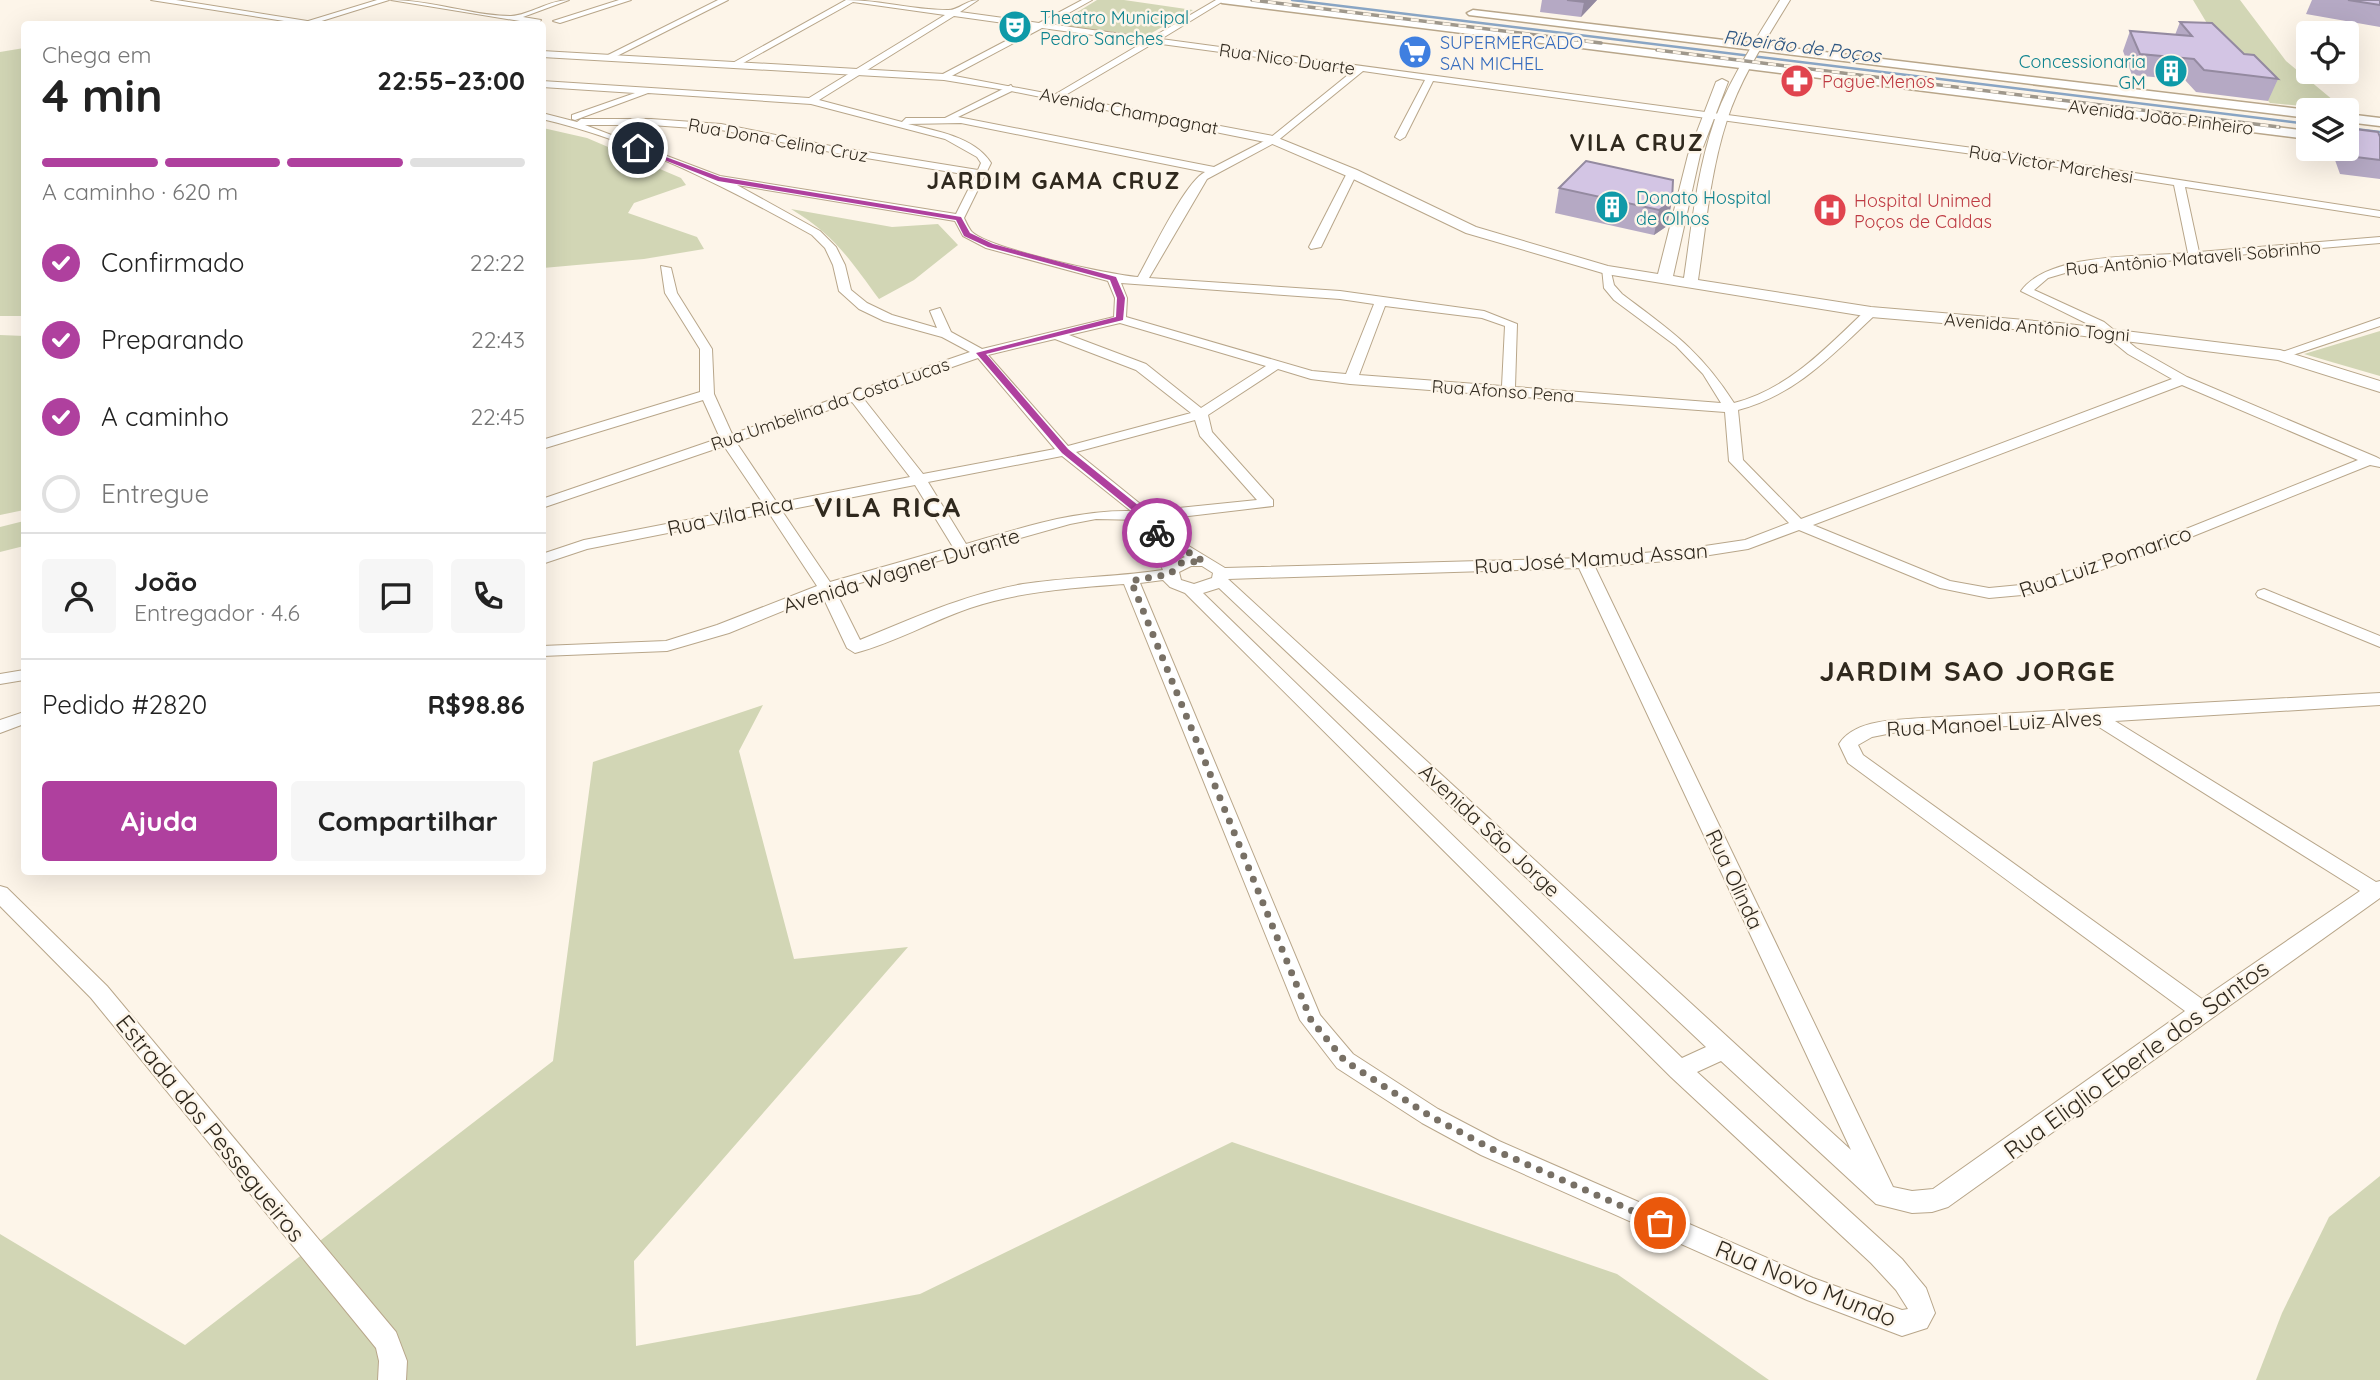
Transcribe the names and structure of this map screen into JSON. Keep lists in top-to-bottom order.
{
  "streets": {
    "main road": ["Avenida João Pinheiro"],
    "street": [
      "Rua Nico Duarte",
      "Avenida Champagnat",
      "Rua Dona Celina Cruz",
      "Rua Victor Marchesi",
      "Rua Antônio Mataveli Sobrinho",
      "Avenida Antônio Togni",
      "Rua Afonso Pena",
      "Rua Umbelina da Costa Lucas",
      "Rua Vila Rica",
      "Rua José Mamud Assan",
      "Rua Luiz Pomarico",
      "Avenida Wagner Durante",
      "Rua Manoel Luiz Alves",
      "Avenida São Jorge",
      "Rua Olinda",
      "Rua Eliglio Eberle dos Santos",
      "Estrada dos Pessegueiros",
      "Rua Novo Mundo"
    ]
  },
  "crossings": [
    ["Rua Nico Duarte", "Rua Victor Marchesi"],
    ["Avenida Champagnat", "Avenida Antônio Togni"],
    ["Rua Antônio Mataveli Sobrinho", "Avenida Antônio Togni"],
    ["Avenida Antônio Togni", "Rua Afonso Pena"],
    ["Rua Afonso Pena", "Rua Umbelina da Costa Lucas"],
    ["Rua Afonso Pena", "Rua Vila Rica"],
    ["Rua Vila Rica", "Avenida Wagner Durante"],
    ["Rua José Mamud Assan", "Rua Luiz Pomarico"],
    ["Rua José Mamud Assan", "Avenida São Jorge"],
    ["Rua José Mamud Assan", "Rua Olinda"],
    ["Avenida Wagner Durante", "Avenida São Jorge"],
    ["Rua Manoel Luiz Alves", "Rua Eliglio Eberle dos Santos"],
    ["Avenida São Jorge", "Rua Olinda"],
    ["Avenida São Jorge", "Rua Eliglio Eberle dos Santos"],
    ["Avenida São Jorge", "Rua Novo Mundo"],
    ["Rua Olinda", "Rua Eliglio Eberle dos Santos"]
  ],
  "districts": [
    "VILA CRUZ",
    "JARDIM GAMA CRUZ",
    "VILA RICA",
    "JARDIM SAO JORGE"
  ],
  "water": ["Ribeirão de Poços"],
  "places": {
    "theatre": ["Theatro Municipal Pedro Sanches"],
    "supermarket": ["SUPERMERCADO SAN MICHEL"],
    "building": ["Concessionaria GM", "Donato Hospital de Olhos"],
    "pharmacy": ["Pague Menos"],
    "hospital": ["Hospital Unimed Poços de Caldas"]
  },
  "page": {
    "heading": ["4 min", "Chega em", "22:55–23:00"],
    "panel": [
      "João",
      "Entregador · 4.6",
      "Pedido #2820",
      "R$98.86"
    ],
    "bar": "A caminho · 620 m",
    "list": [
      ["Confirmado", "22:22"],
      ["Preparando", "22:43"],
      ["A caminho", "22:45"],
      "Entregue"
    ],
    "buttons": ["Ajuda", "Compartilhar"]
  }
}
